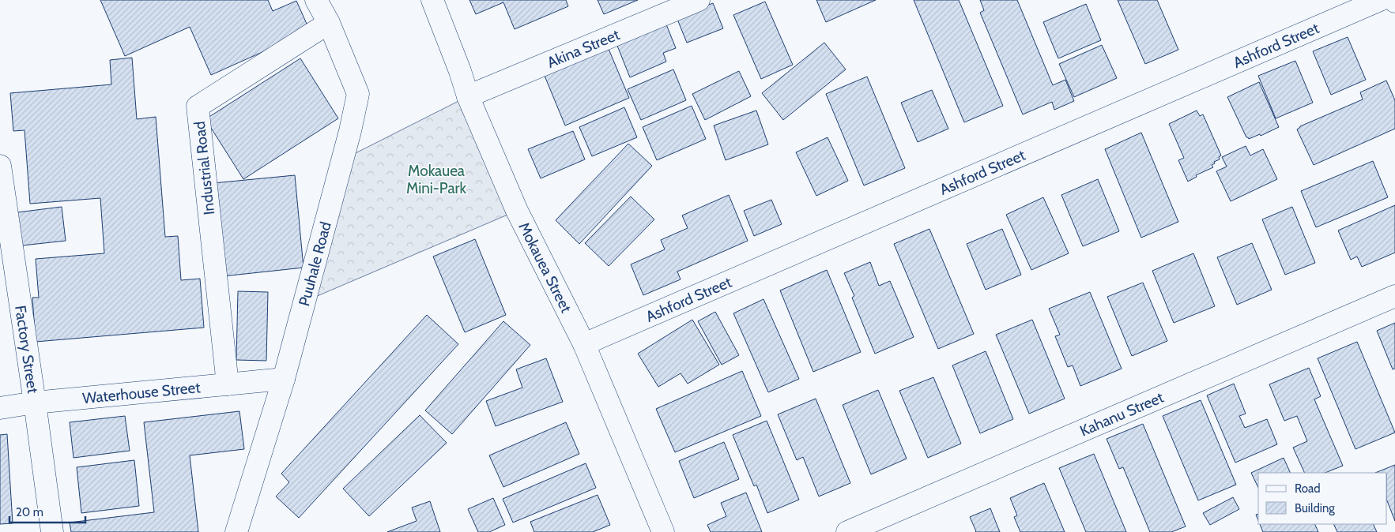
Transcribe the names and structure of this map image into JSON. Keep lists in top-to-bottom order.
{
  "streets": {
    "street": [
      "Ashford Street",
      "Akina Street",
      "Industrial Road",
      "Puuhale Road",
      "Mokauea Street",
      "Factory Street",
      "Waterhouse Street",
      "Kahanu Street"
    ]
  },
  "crossings": [
    ["Ashford Street", "Mokauea Street"],
    ["Akina Street", "Mokauea Street"],
    ["Industrial Road", "Puuhale Road"],
    ["Industrial Road", "Waterhouse Street"],
    ["Puuhale Road", "Waterhouse Street"],
    ["Factory Street", "Waterhouse Street"]
  ],
  "parks": ["Mokauea Mini-Park"],
  "legend": ["Road", "Building"],
  "scale_bar": "20 m"
}
